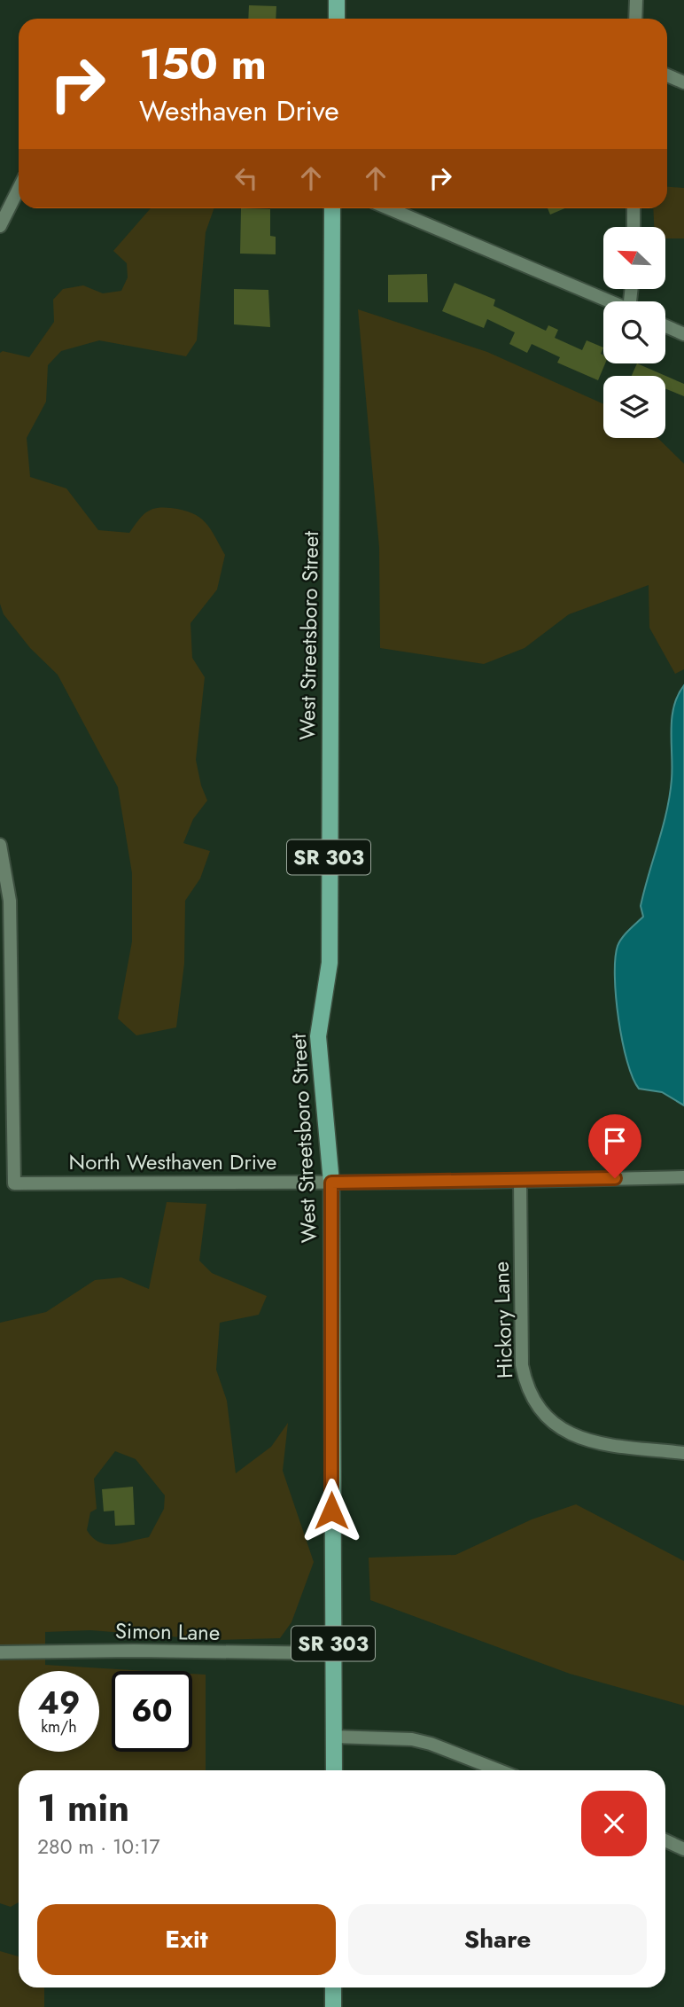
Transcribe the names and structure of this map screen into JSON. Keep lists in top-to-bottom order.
{
  "streets": {
    "main road": ["West Streetsboro Street", "SR 303"],
    "street": ["North Westhaven Drive", "Hickory Lane", "Simon Lane"]
  },
  "crossings": [
    ["West Streetsboro Street", "North Westhaven Drive"],
    ["West Streetsboro Street", "Simon Lane"],
    ["North Westhaven Drive", "Hickory Lane"]
  ],
  "north": "top left",
  "page": {
    "turn": ["150 m", "Westhaven Drive"],
    "speed": "49 km/h",
    "limit": "60",
    "heading": ["1 min", "280 m · 10:17"],
    "buttons": ["Exit", "Share"]
  }
}
